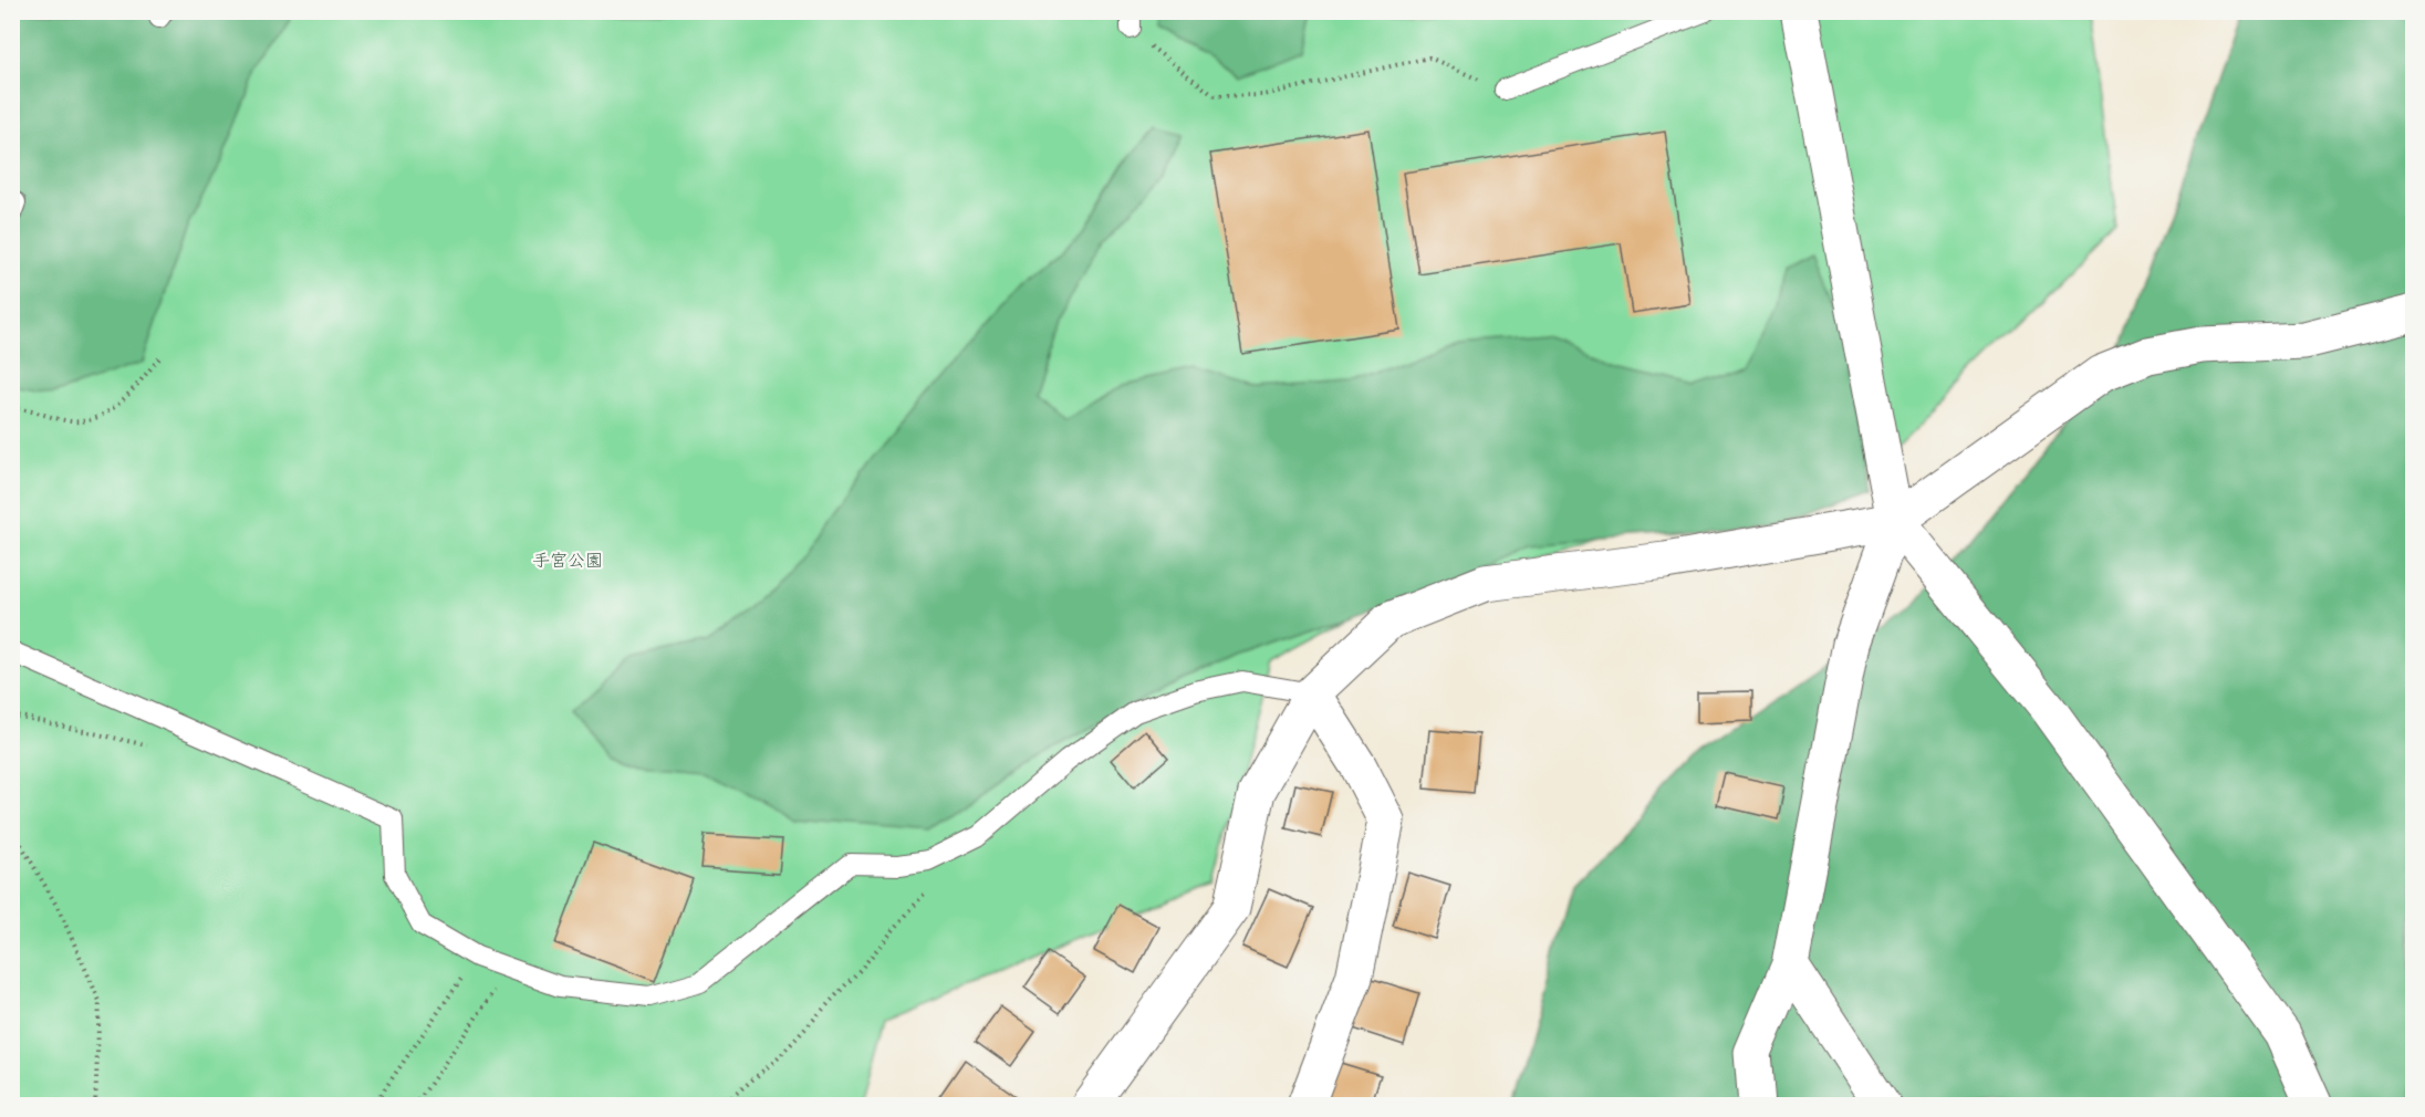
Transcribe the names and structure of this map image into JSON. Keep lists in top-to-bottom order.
{
  "parks": ["手宮公園"]
}
